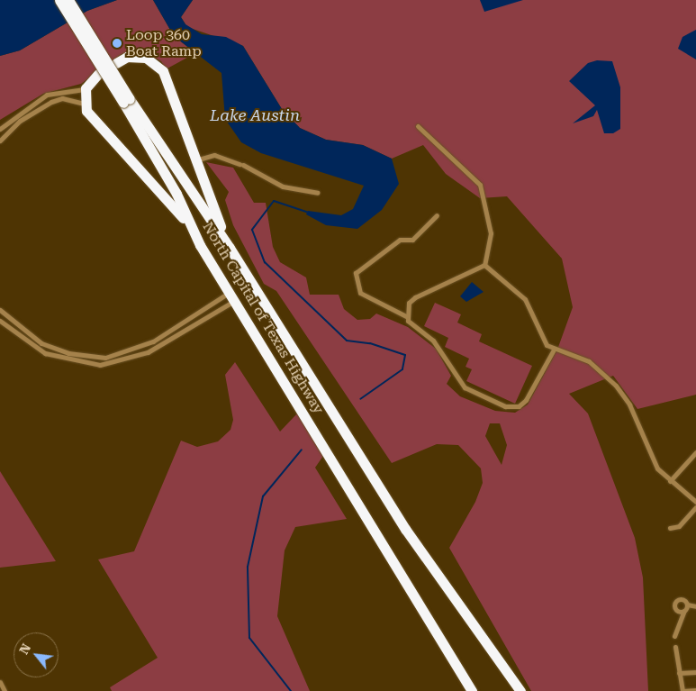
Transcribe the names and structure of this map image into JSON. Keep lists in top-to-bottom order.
{
  "streets": {
    "highway": ["North Capital of Texas Highway"]
  },
  "water": ["Lake Austin"],
  "places": ["Loop 360 Boat Ramp"],
  "north": "top left"
}
